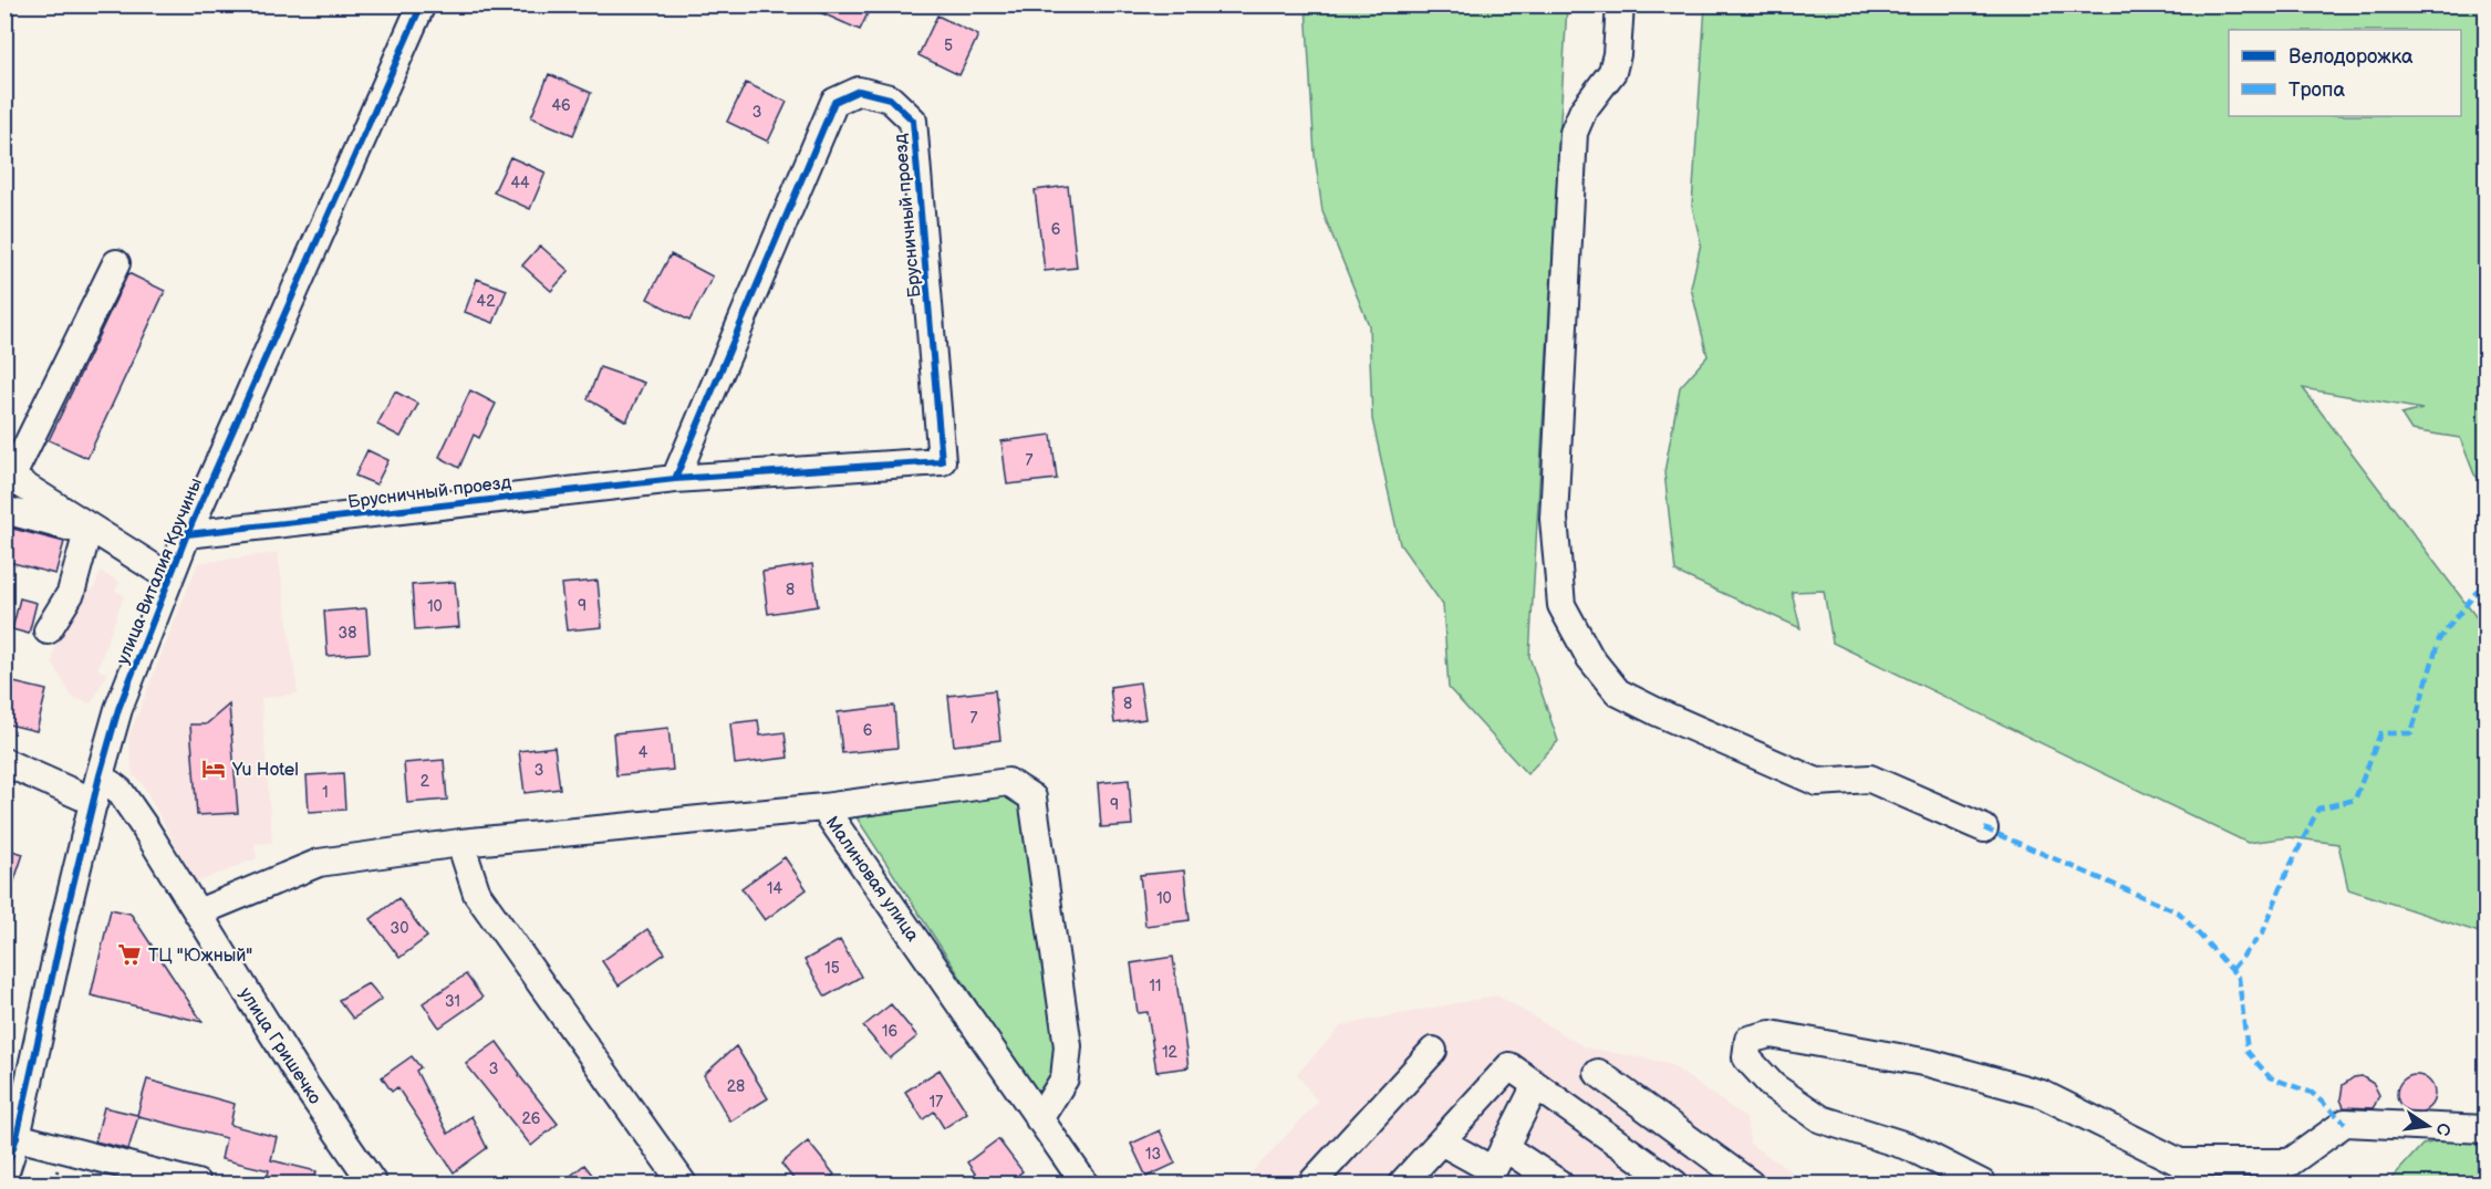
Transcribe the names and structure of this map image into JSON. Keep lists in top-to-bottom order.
{
  "streets": {
    "street": [
      "Брусничный проезд",
      "улица Виталия Кручины",
      "Малиновая улица",
      "улица Гришечко"
    ]
  },
  "crossings": [
    ["Брусничный проезд", "улица Виталия Кручины"],
    ["улица Виталия Кручины", "улица Гришечко"],
    ["Малиновая улица", "улица Гришечко"]
  ],
  "places": {
    "hotel": ["Yu Hotel"],
    "supermarket": ["ТЦ \"Южный\""]
  },
  "house_numbers": [
    "5",
    "46",
    "3",
    "44",
    "6",
    "42",
    "7",
    "8",
    "9",
    "10",
    "38",
    "8",
    "7",
    "6",
    "4",
    "3",
    "2",
    "1",
    "9",
    "14",
    "10",
    "30",
    "15",
    "11",
    "31",
    "16",
    "12",
    "3",
    "28",
    "17",
    "26",
    "13"
  ],
  "legend": ["Велодорожка", "Тропа"],
  "north": "right"
}
